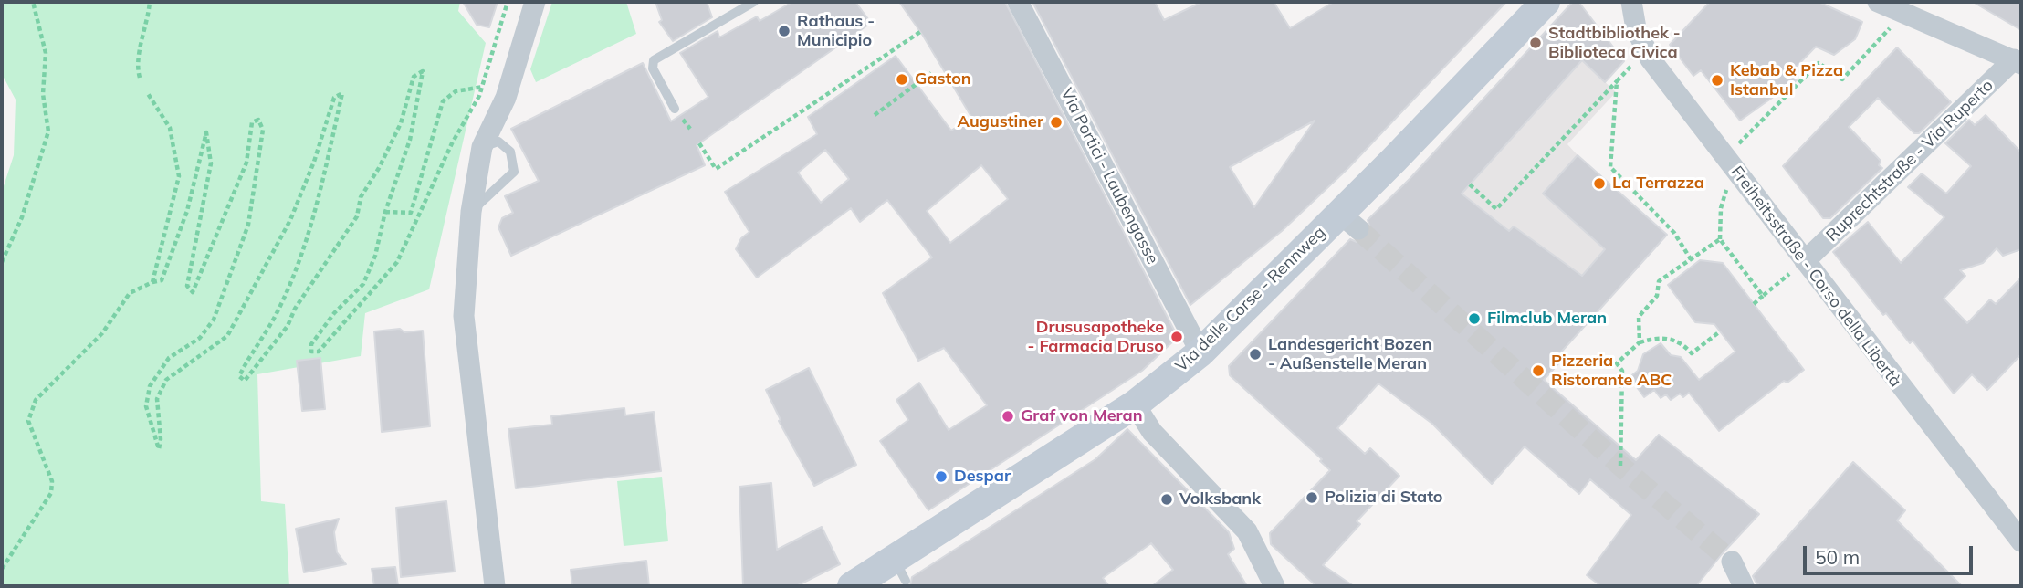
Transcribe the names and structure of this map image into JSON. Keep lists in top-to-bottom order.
{
  "streets": {
    "main road": ["Via delle Corse - Rennweg"],
    "street": ["Ruprechtstraße - Via Ruperto", "Via Portici - Laubengasse", "Freiheitsstraße - Corso della Libertà"]
  },
  "crossings": [
    ["Ruprechtstraße - Via Ruperto", "Freiheitsstraße - Corso della Libertà"],
    ["Via Portici - Laubengasse", "Via delle Corse - Rennweg"]
  ],
  "places": [
    "Rathaus - Municipio",
    "Stadtbibliothek - Biblioteca Civica",
    "Gaston",
    "Kebab & Pizza Istanbul",
    "Augustiner",
    "La Terrazza",
    "Filmclub Meran",
    "Drususapotheke - Farmacia Druso",
    "Landesgericht Bozen - Außenstelle Meran",
    "Pizzeria Ristorante ABC",
    "Graf von Meran",
    "Despar",
    "Polizia di Stato",
    "Volksbank"
  ],
  "scale_bar": "50 m"
}
